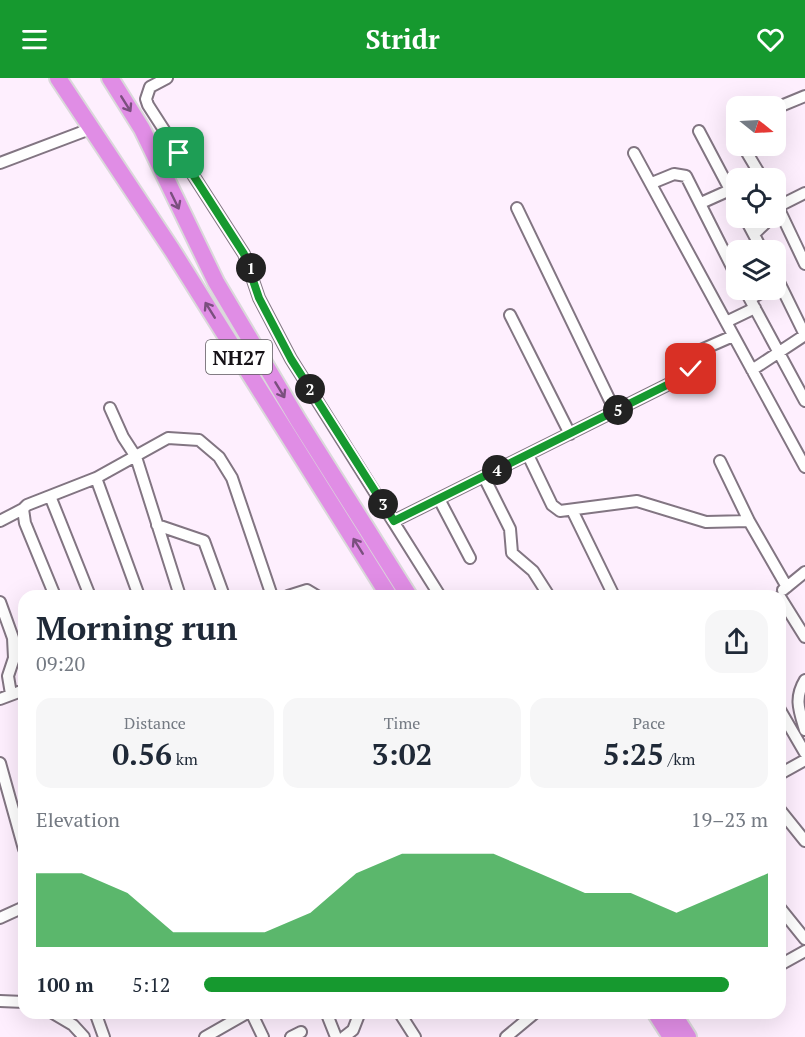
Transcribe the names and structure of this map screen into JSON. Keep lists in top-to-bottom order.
{
  "streets": {
    "highway": ["NH27"]
  },
  "north": "right",
  "page": {
    "header": "Stridr",
    "pins": [
      "1",
      "2",
      "5",
      "4",
      "3"
    ],
    "heading": ["Morning run", "09:20"],
    "stats": [
      ["Distance", "0.56 km"],
      ["Time", "3:02"],
      ["Pace", "5:25 /km"]
    ],
    "chart": ["Elevation", "19–23 m"],
    "list": [
      {
        "name": "100 m",
        "note": "5:12"
      }
    ]
  }
}
